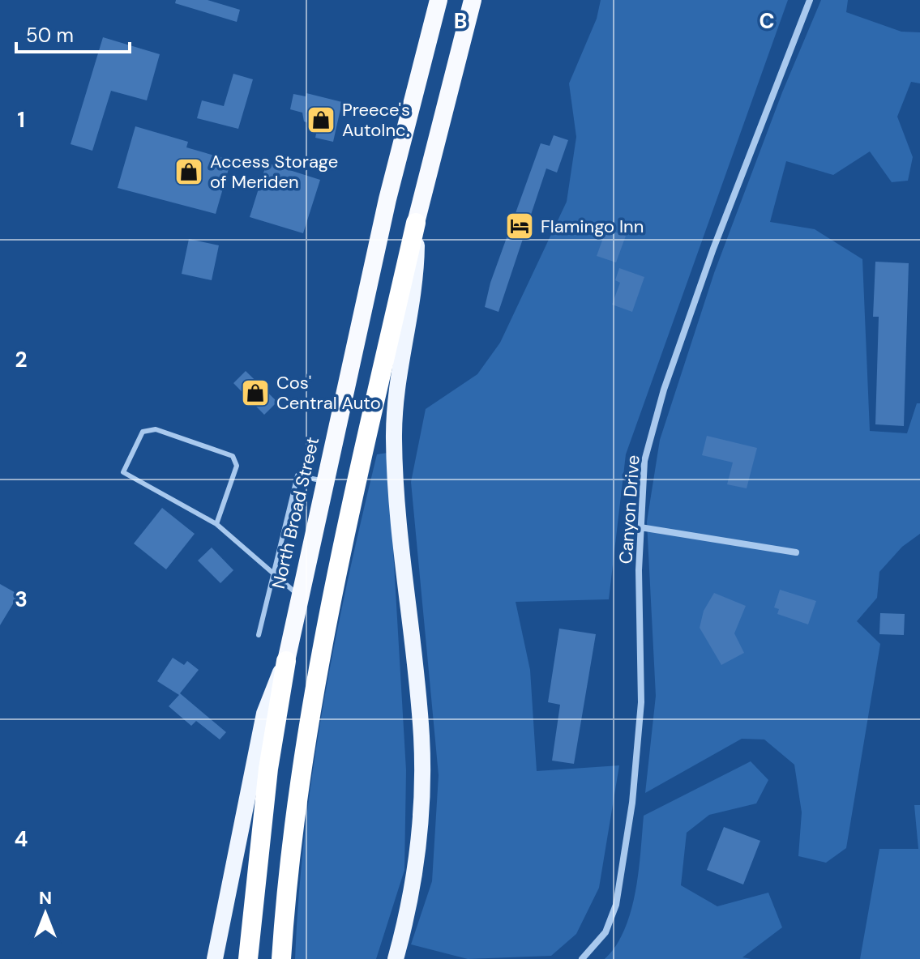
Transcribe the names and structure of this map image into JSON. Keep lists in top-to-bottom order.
{
  "streets": {
    "highway": ["North Broad Street"],
    "street": ["Canyon Drive"]
  },
  "places": {
    "shop": ["Preece's AutoInc.", "Access Storage of Meriden", "Cos' Central Auto"],
    "hotel": ["Flamingo Inn"]
  },
  "scale_bar": "50 m",
  "north": "top",
  "grid": {
    "columns": ["B", "C"],
    "rows": [
      "1",
      "2",
      "3",
      "4"
    ]
  }
}
